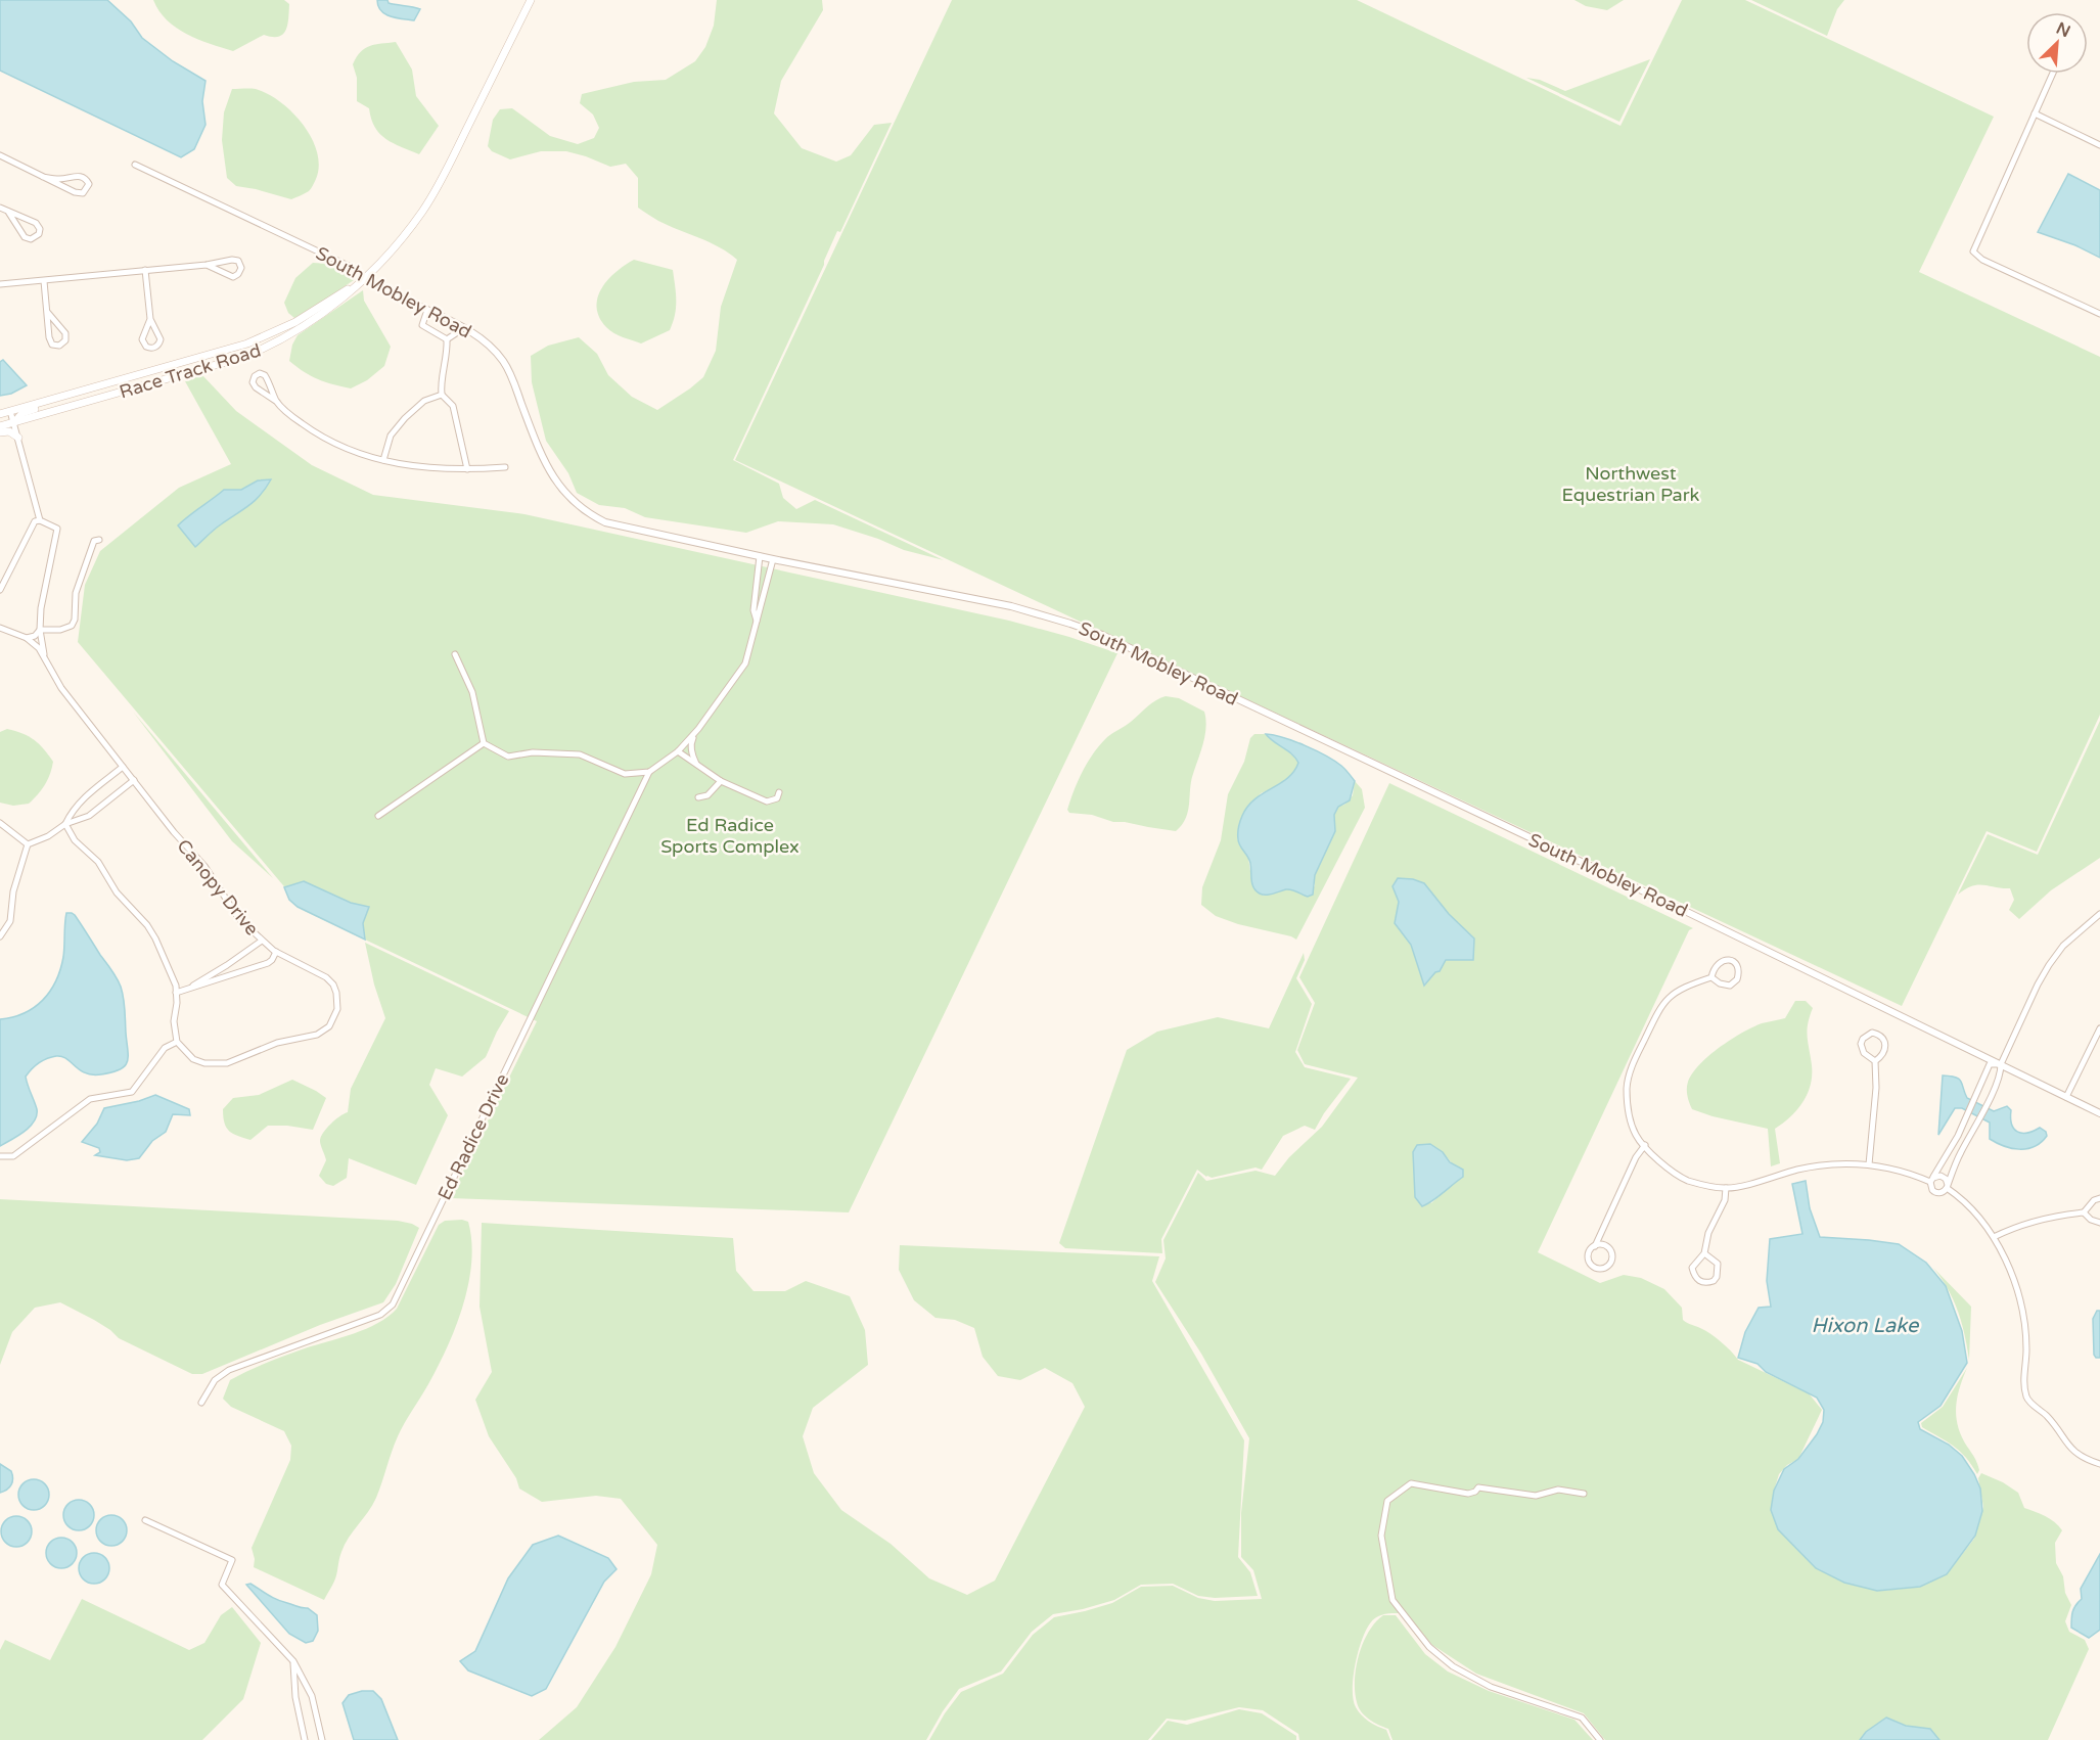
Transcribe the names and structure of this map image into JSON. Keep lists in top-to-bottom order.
{
  "streets": {
    "main road": ["Race Track Road"],
    "street": ["South Mobley Road", "Canopy Drive", "Ed Radice Drive"]
  },
  "crossings": [
    ["South Mobley Road", "Race Track Road"],
    ["South Mobley Road", "Ed Radice Drive"]
  ],
  "water": ["Hixon Lake"],
  "parks": ["Northwest Equestrian Park", "Ed Radice Sports Complex"],
  "north": "top right"
}
